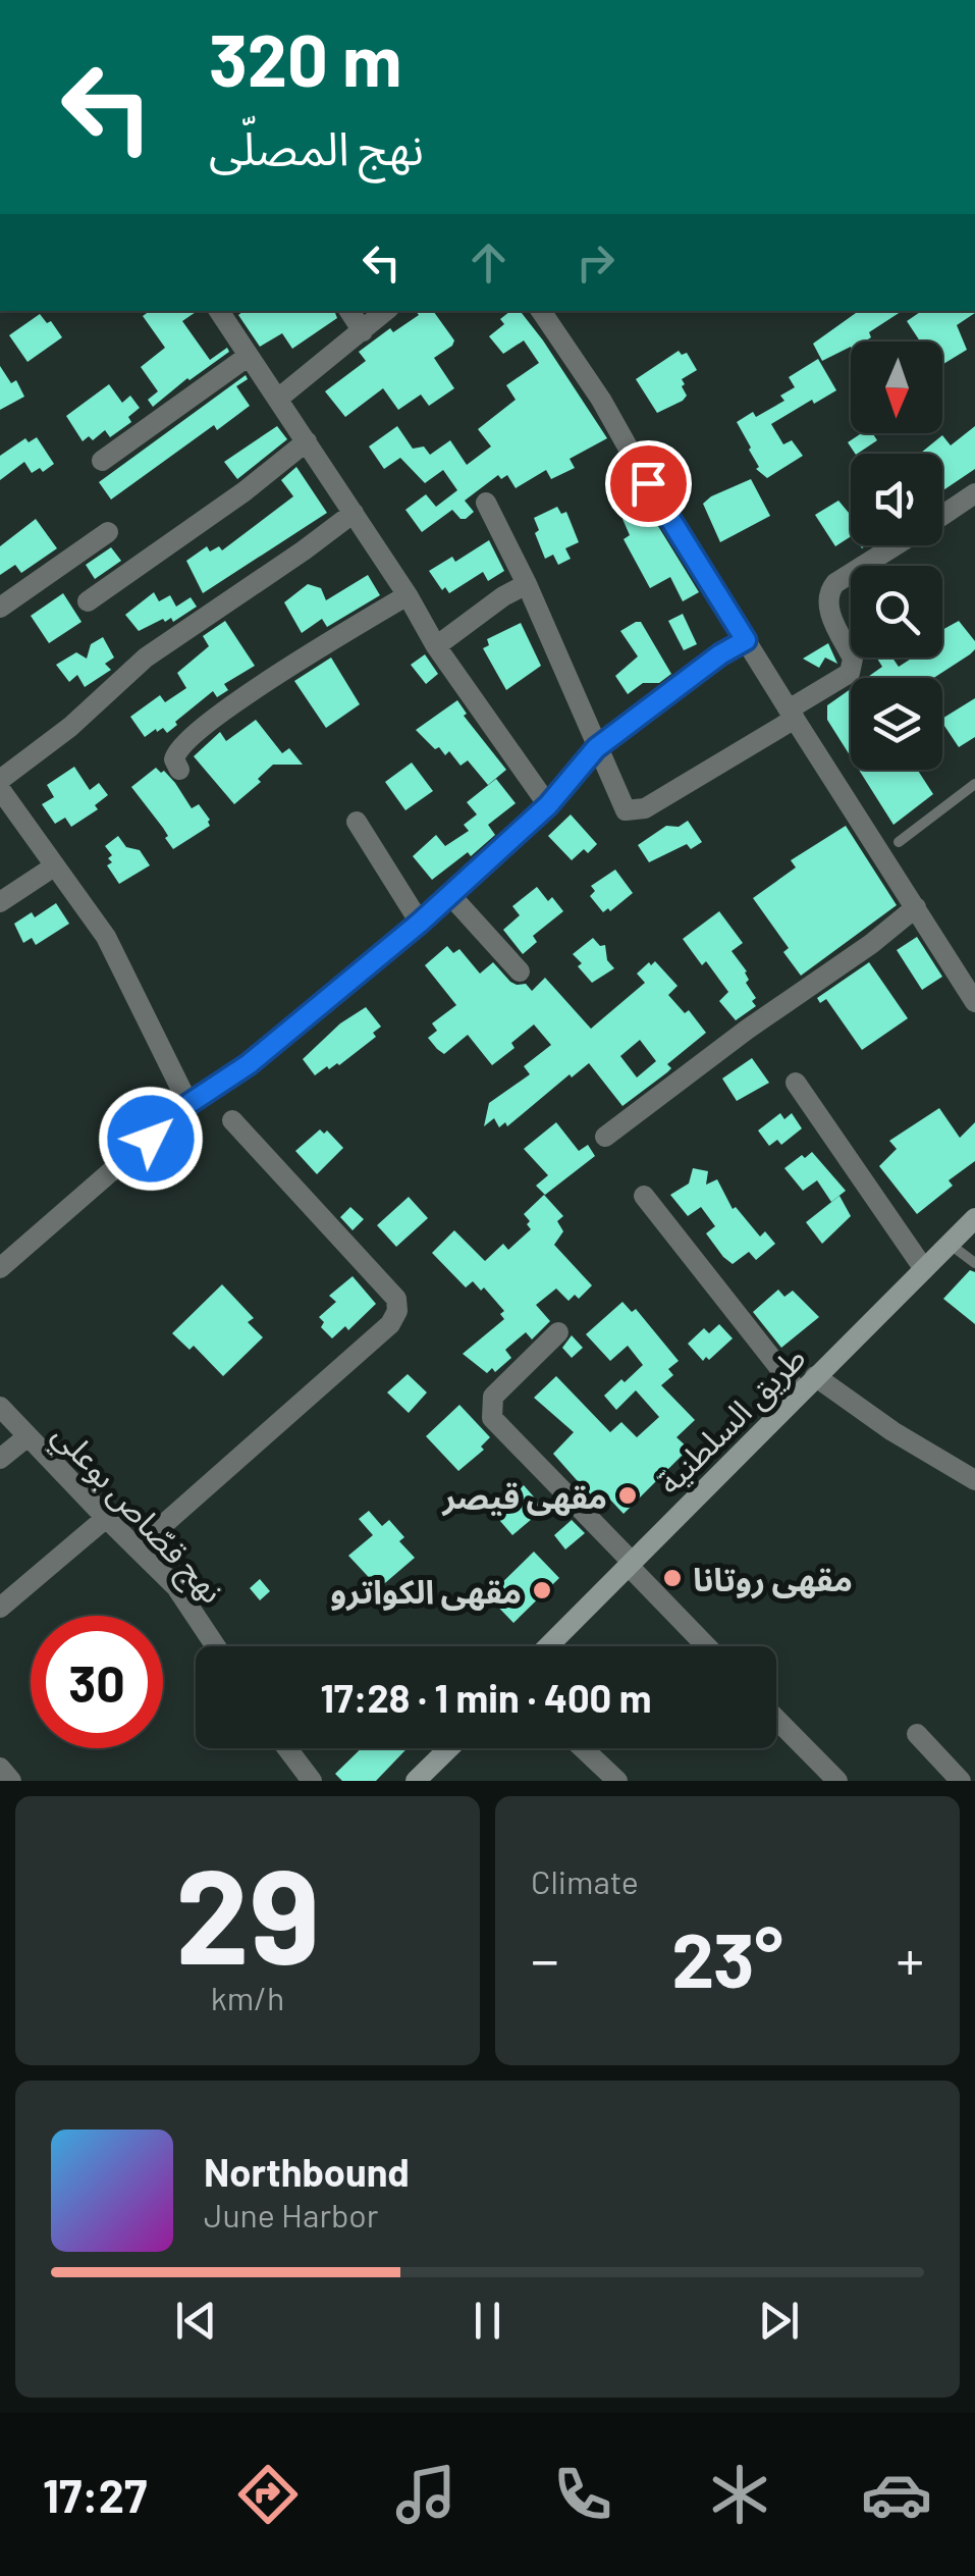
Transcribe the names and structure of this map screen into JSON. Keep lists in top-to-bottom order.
{
  "streets": {
    "main road": ["طريق السلطنية"],
    "street": ["نهج قصّاص بوعلي"]
  },
  "places": ["مقهى قيصر", "مقهى روتانا", "مقهى الكواترو"],
  "north": "bottom",
  "page": {
    "turn": ["320 m", "نهج المصلّى"],
    "limit": "30",
    "trip": "17:28 · 1 min · 400 m",
    "tile": [
      ["29", "km/h"],
      "Climate"
    ],
    "heat": ["−", "23°", "+"],
    "song": ["Northbound", "June Harbor"],
    "tabs": "17:27"
  }
}
